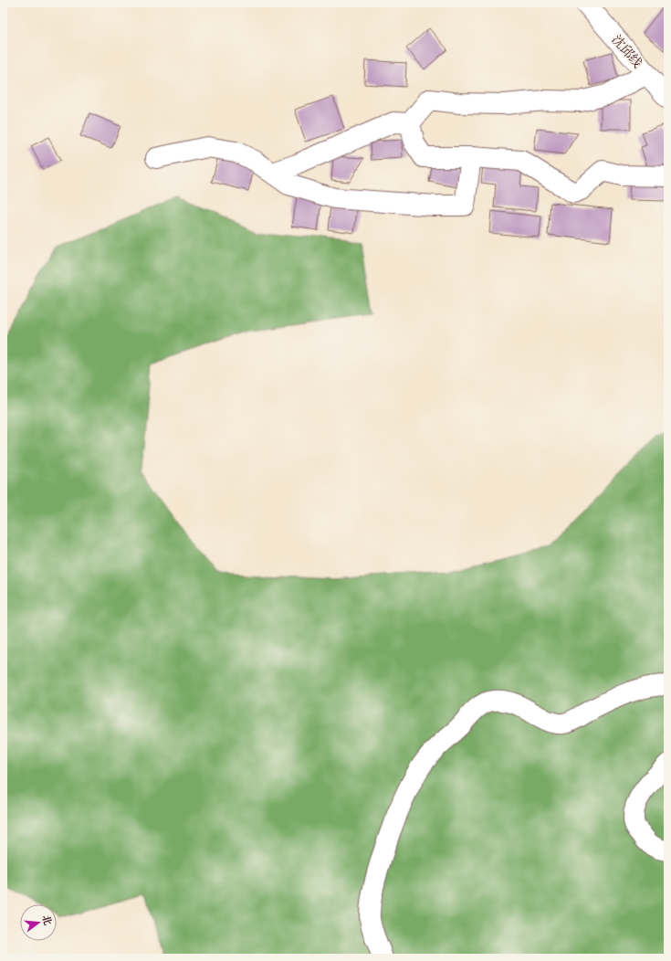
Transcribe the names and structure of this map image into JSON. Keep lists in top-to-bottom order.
{
  "streets": {
    "street": ["沈邱线"]
  },
  "north": "right"
}
